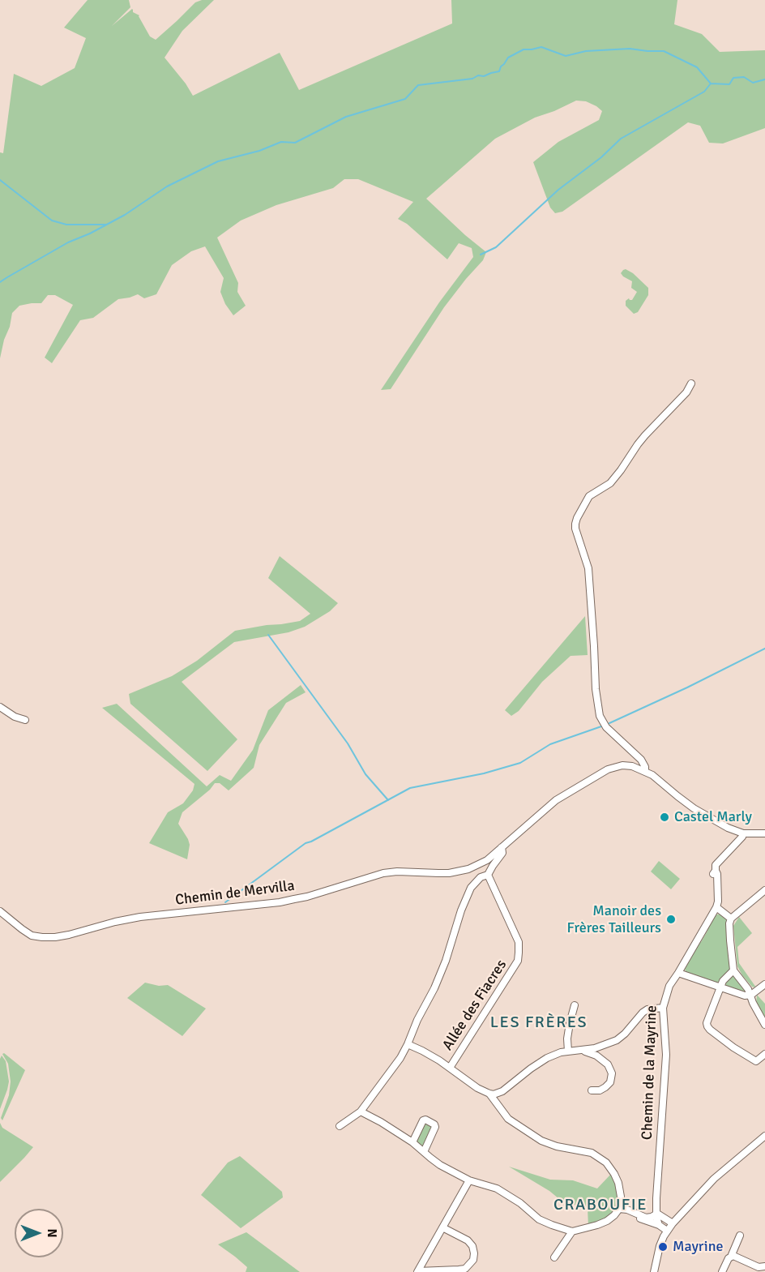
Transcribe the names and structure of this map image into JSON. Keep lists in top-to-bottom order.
{
  "streets": {
    "street": ["Chemin de Mervilla", "Allée des Fiacres", "Chemin de la Mayrine"]
  },
  "districts": ["LES FRÈRES", "CRABOUFIE"],
  "places": ["Castel Marly", "Manoir des Frères Tailleurs", "Mayrine"],
  "north": "right"
}
